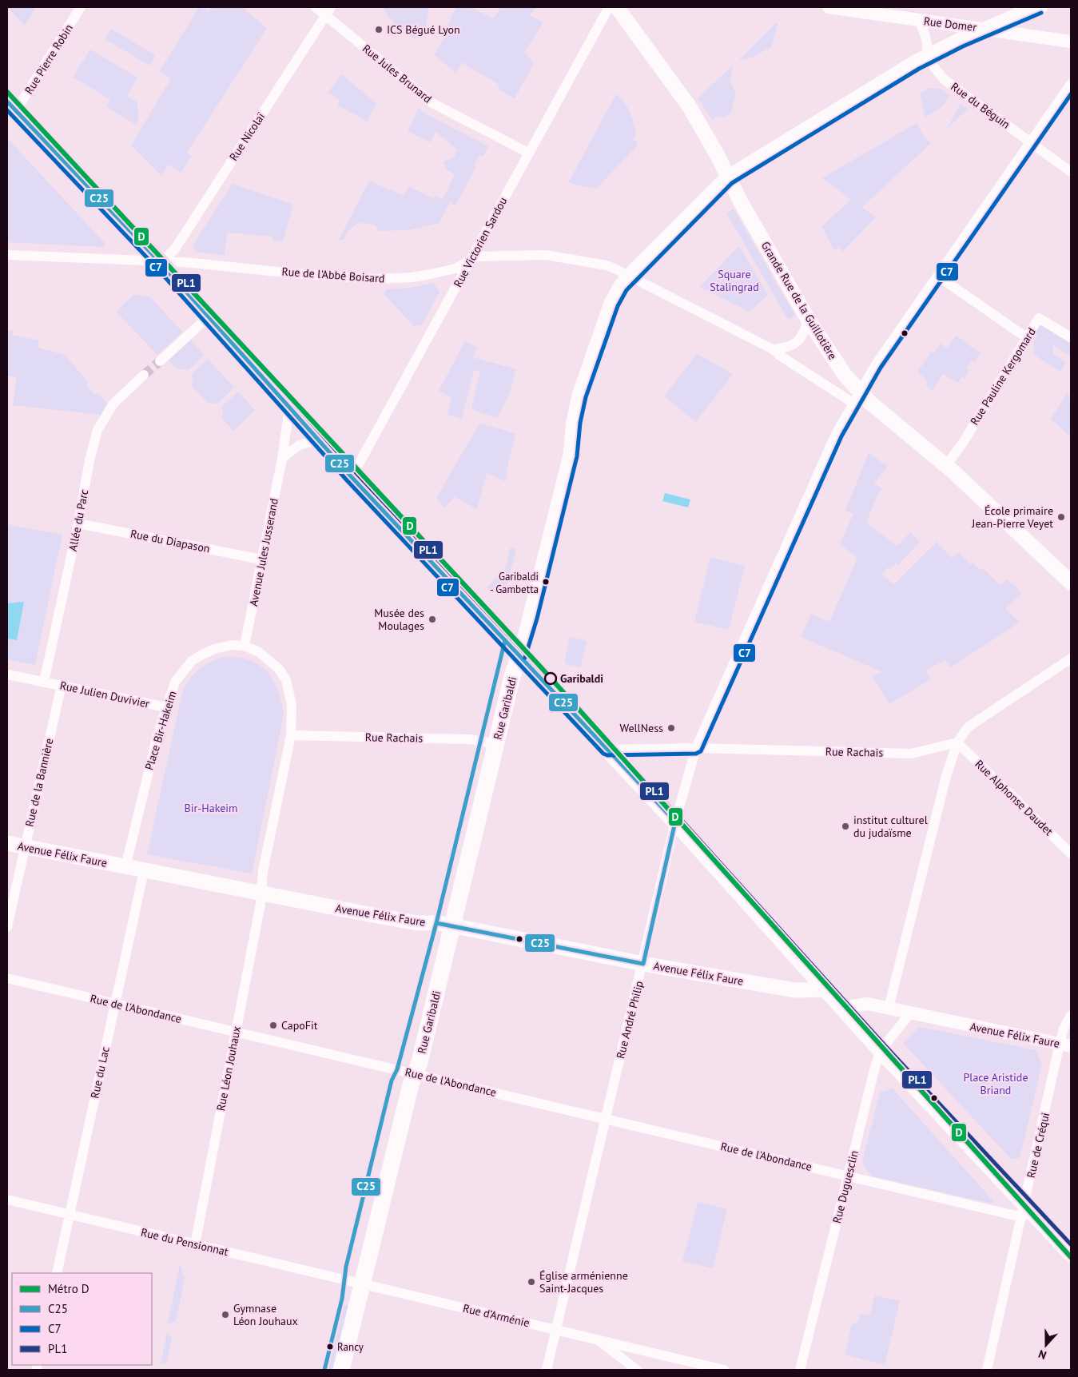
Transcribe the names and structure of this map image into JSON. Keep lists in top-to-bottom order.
{
  "streets": {
    "main road": ["Grande Rue de la Guillotière", "Rue Garibaldi", "Avenue Félix Faure"],
    "street": [
      "Rue Domer",
      "Rue Pierre Robin",
      "Rue Jules Brunard",
      "Rue du Béguin",
      "Rue Nicolaï",
      "Rue Victorien Sardou",
      "Rue de l'Abbé Boisard",
      "Rue Pauline Kergomard",
      "Allée du Parc",
      "Rue du Diapason",
      "Avenue Jules Jusserand",
      "Rue Julien Duvivier",
      "Place Bir-Hakeim",
      "Rue Rachais",
      "Rue de la Bannière",
      "Rue Alphonse Daudet",
      "Rue de l'Abondance",
      "Rue André Philip",
      "Rue Léon Jouhaux",
      "Rue du Lac",
      "Rue de Créqui",
      "Rue Duguesclin",
      "Rue du Pensionnat",
      "Rue d’Arménie"
    ]
  },
  "crossings": [
    ["Rue Domer", "Rue Garibaldi"],
    ["Rue Jules Brunard", "Rue Nicolaï"],
    ["Rue Jules Brunard", "Rue Victorien Sardou"],
    ["Rue du Béguin", "Rue Garibaldi"],
    ["Rue du Béguin", "Rue André Philip"],
    ["Rue Nicolaï", "Rue de l'Abbé Boisard"],
    ["Rue Victorien Sardou", "Rue de l'Abbé Boisard"],
    ["Rue de l'Abbé Boisard", "Grande Rue de la Guillotière"],
    ["Rue de l'Abbé Boisard", "Rue Garibaldi"],
    ["Grande Rue de la Guillotière", "Rue Pauline Kergomard"],
    ["Grande Rue de la Guillotière", "Rue Garibaldi"],
    ["Grande Rue de la Guillotière", "Rue André Philip"],
    ["Allée du Parc", "Rue du Diapason"],
    ["Allée du Parc", "Rue Julien Duvivier"],
    ["Rue du Diapason", "Avenue Jules Jusserand"],
    ["Avenue Jules Jusserand", "Place Bir-Hakeim"],
    ["Rue Julien Duvivier", "Place Bir-Hakeim"],
    ["Rue Julien Duvivier", "Rue de la Bannière"],
    ["Rue Garibaldi", "Rue Rachais"],
    ["Rue Garibaldi", "Avenue Félix Faure"],
    ["Rue Garibaldi", "Rue de l'Abondance"],
    ["Rue Garibaldi", "Rue du Pensionnat"],
    ["Rue Garibaldi", "Rue d’Arménie"],
    ["Place Bir-Hakeim", "Avenue Félix Faure"],
    ["Rue Rachais", "Rue Alphonse Daudet"],
    ["Rue Rachais", "Rue André Philip"],
    ["Rue de la Bannière", "Avenue Félix Faure"],
    ["Avenue Félix Faure", "Rue André Philip"],
    ["Avenue Félix Faure", "Rue Léon Jouhaux"],
    ["Avenue Félix Faure", "Rue du Lac"],
    ["Avenue Félix Faure", "Rue de Créqui"],
    ["Avenue Félix Faure", "Rue Duguesclin"],
    ["Rue de l'Abondance", "Rue André Philip"],
    ["Rue de l'Abondance", "Rue Léon Jouhaux"],
    ["Rue de l'Abondance", "Rue du Lac"],
    ["Rue de l'Abondance", "Rue Duguesclin"],
    ["Rue André Philip", "Rue d’Arménie"],
    ["Rue Léon Jouhaux", "Rue du Pensionnat"],
    ["Rue du Lac", "Rue du Pensionnat"],
    ["Rue du Pensionnat", "Rue d’Arménie"]
  ],
  "parks": ["Square Stalingrad", "Bir-Hakeim", "Place Aristide Briand"],
  "places": [
    "ICS Bégué Lyon",
    "École primaire Jean-Pierre Veyet",
    "Garibaldi - Gambetta",
    "Musée des Moulages",
    "Garibaldi",
    "WellNess",
    "institut culturel du judaïsme",
    "CapoFit",
    "Église arménienne Saint-Jacques",
    "Gymnase Léon Jouhaux",
    "Rancy"
  ],
  "lines": [
    "transit line C7",
    "metro line D",
    "transit line PL1",
    "transit line C25"
  ],
  "legend": [
    "Métro D",
    "C25",
    "C7",
    "PL1"
  ],
  "north": "bottom"
}
